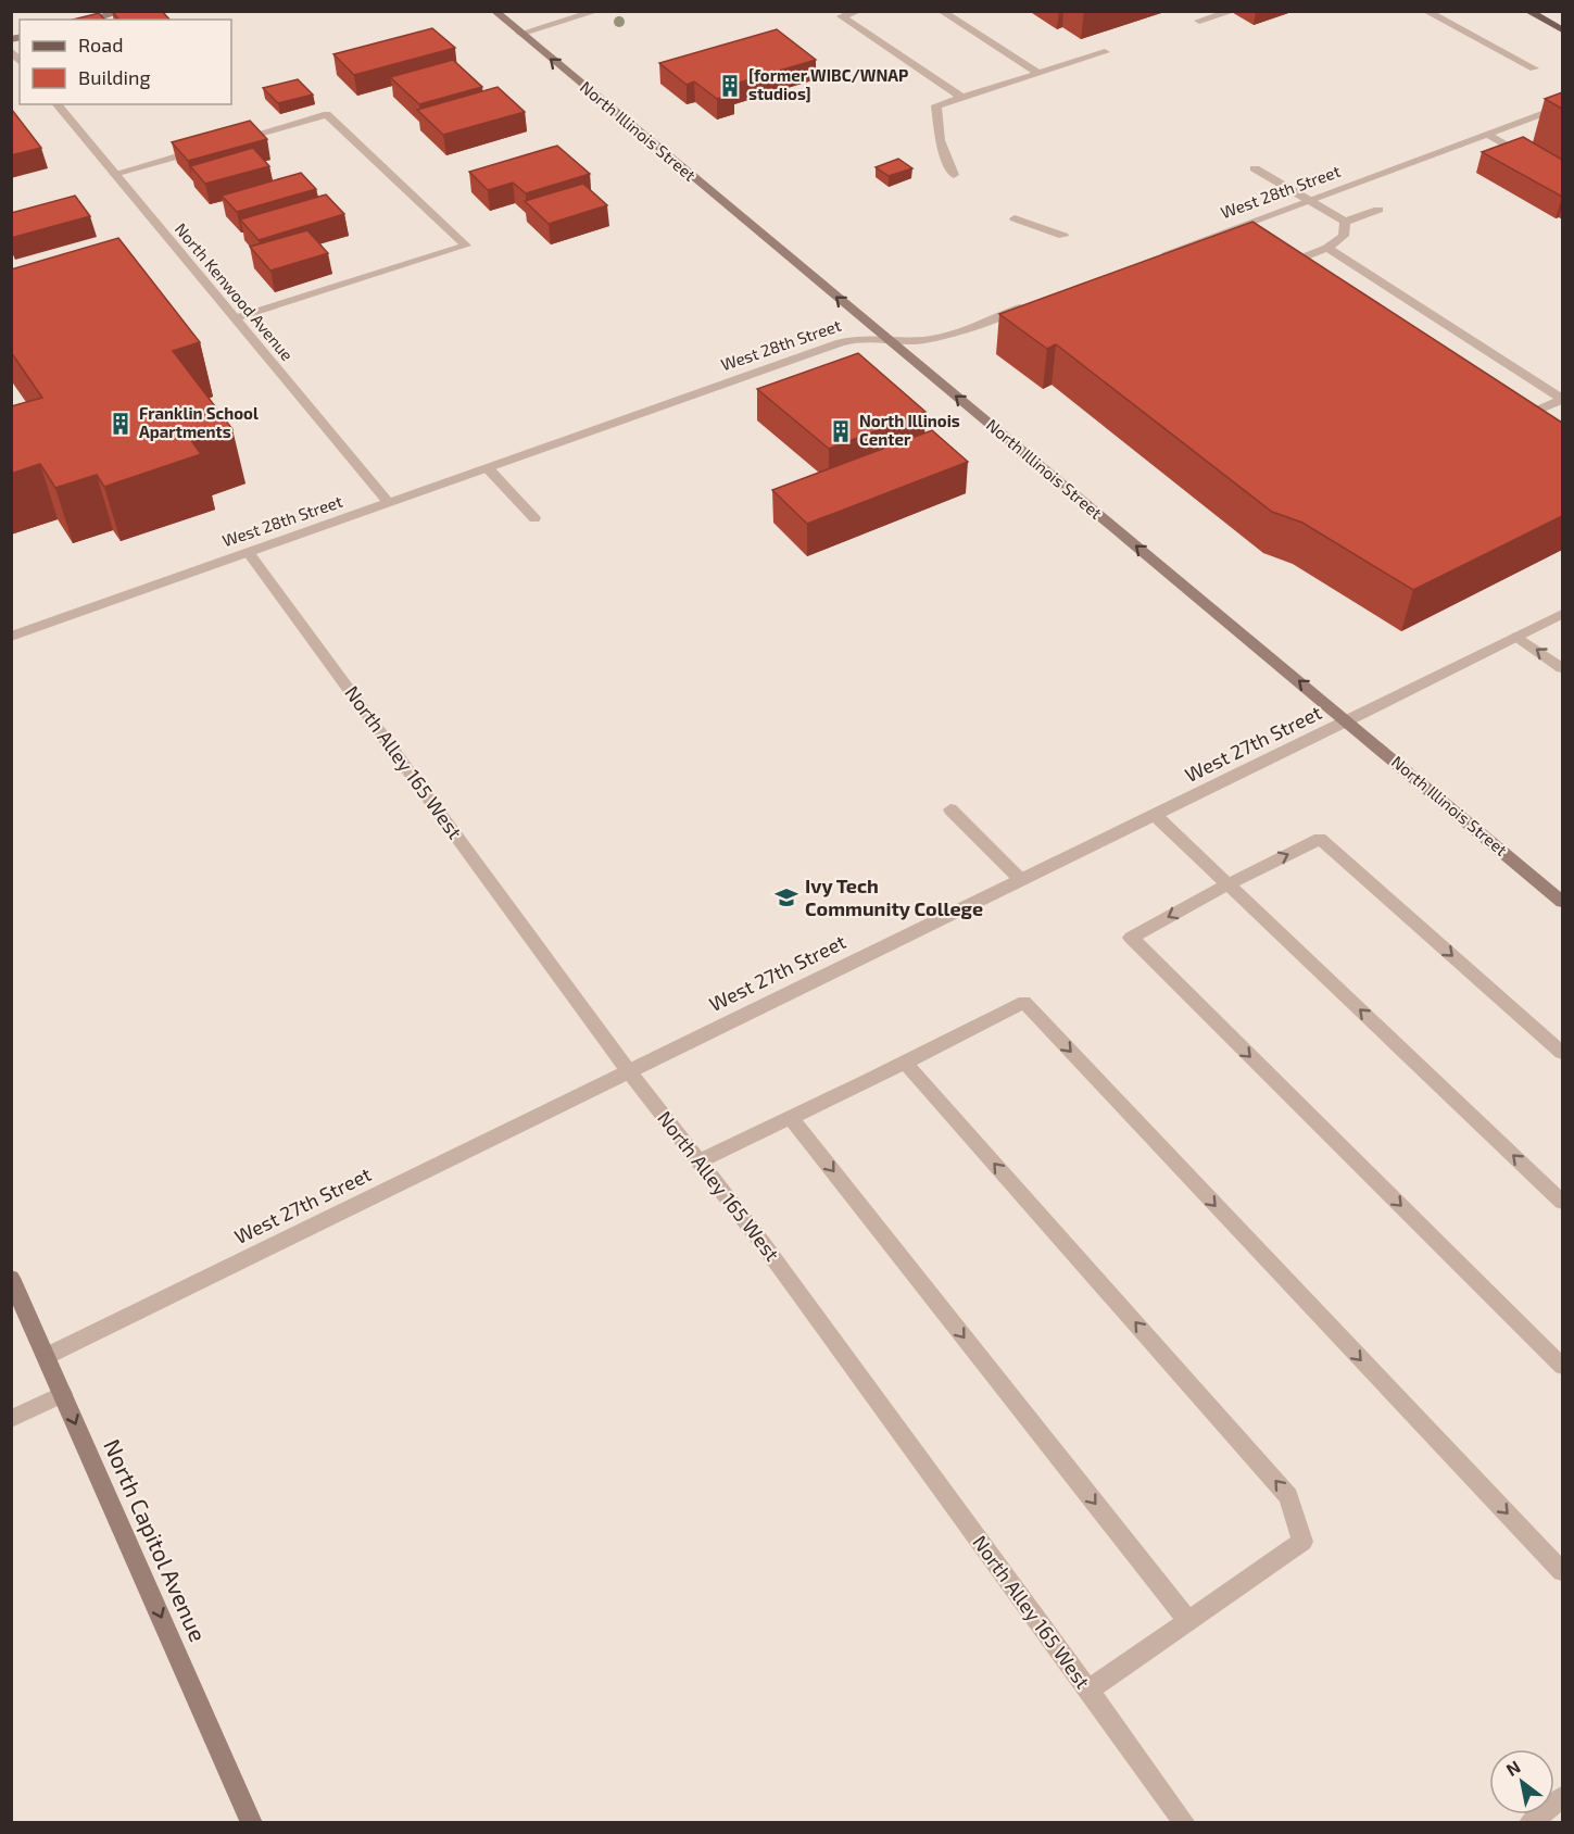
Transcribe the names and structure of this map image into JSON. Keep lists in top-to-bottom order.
{
  "streets": {
    "main road": ["North Illinois Street", "North Capitol Avenue"],
    "street": [
      "West 28th Street",
      "North Kenwood Avenue",
      "West 27th Street",
      "North Alley 165 West"
    ]
  },
  "crossings": [
    ["North Illinois Street", "West 28th Street"],
    ["North Illinois Street", "West 27th Street"],
    ["West 28th Street", "North Kenwood Avenue"],
    ["West 28th Street", "North Alley 165 West"],
    ["West 27th Street", "North Alley 165 West"],
    ["West 27th Street", "North Capitol Avenue"]
  ],
  "one_way": ["North Illinois Street", "North Capitol Avenue"],
  "places": {
    "building": ["[former WIBC/WNAP studios]", "Franklin School Apartments", "North Illinois Center"],
    "school or university": ["Ivy Tech Community College"]
  },
  "legend": ["Road", "Building"],
  "north": "top left"
}
